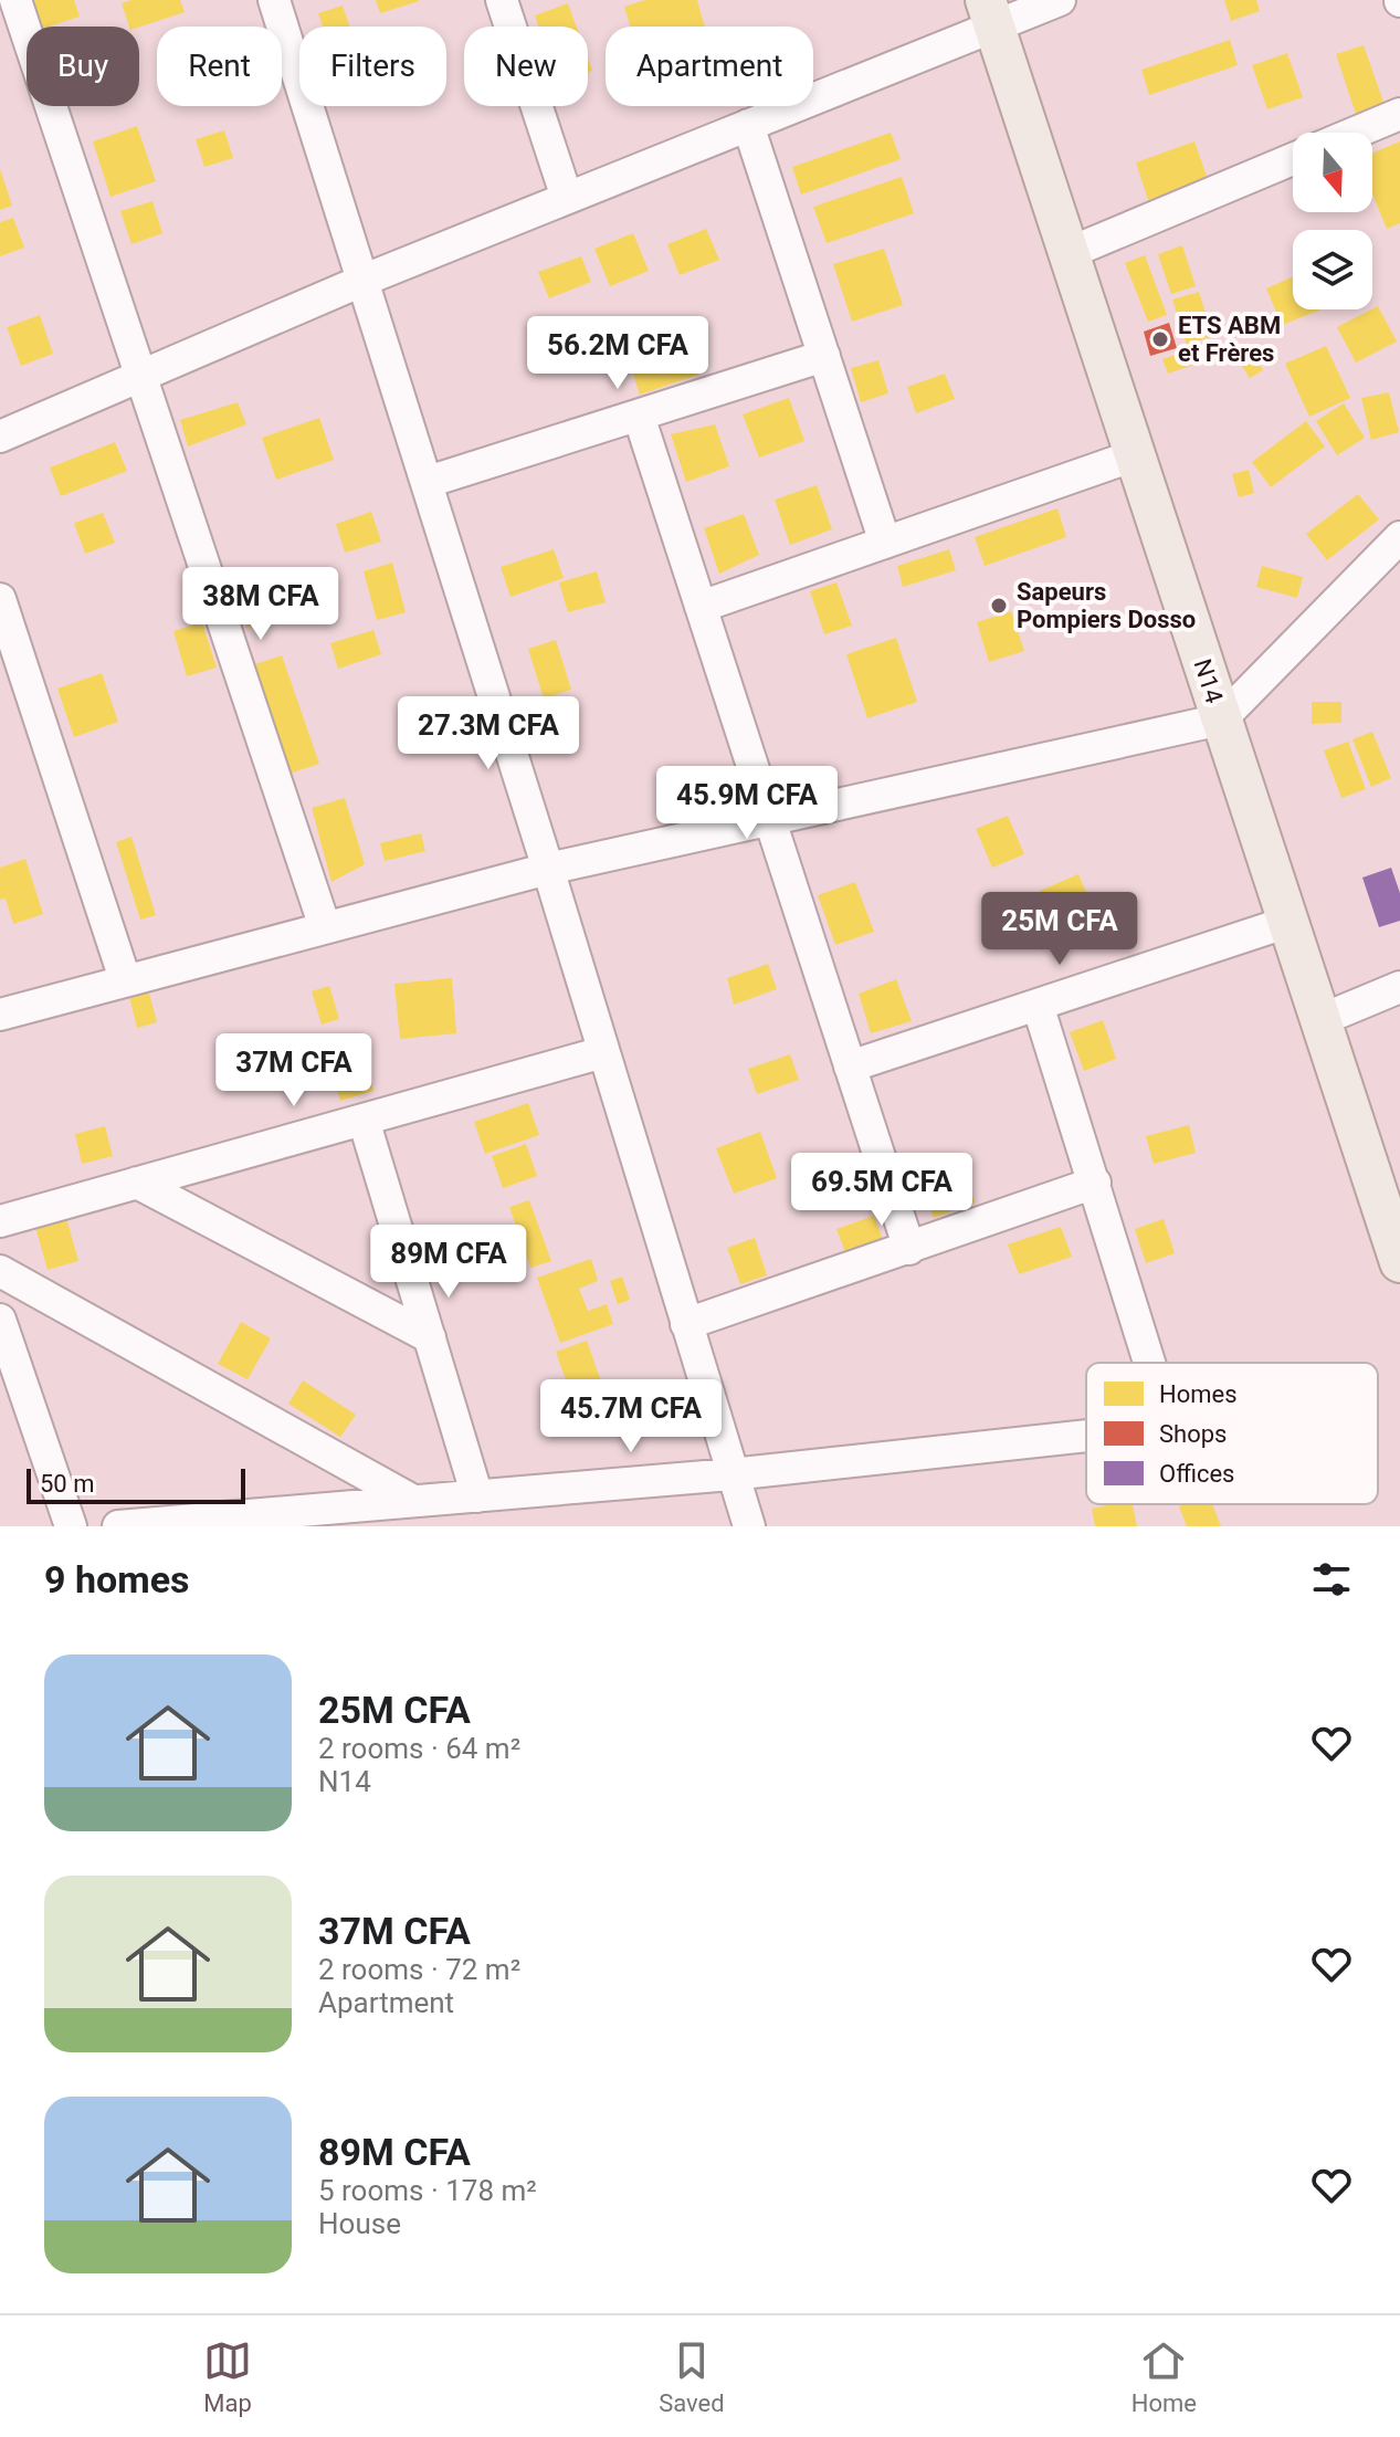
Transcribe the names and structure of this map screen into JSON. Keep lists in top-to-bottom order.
{
  "streets": {
    "main road": ["N14"]
  },
  "places": ["ETS ABM et Frères", "Sapeurs Pompiers Dosso"],
  "legend": ["Homes", "Shops", "Offices"],
  "scale_bar": "50 m",
  "north": "bottom",
  "page": {
    "chip": [
      "Buy",
      "Rent",
      "Filters",
      "New",
      "Apartment"
    ],
    "price": [
      "56.2M CFA",
      "38M CFA",
      "27.3M CFA",
      "45.9M CFA",
      "25M CFA",
      "37M CFA",
      "69.5M CFA",
      "89M CFA",
      "45.7M CFA"
    ],
    "scale": "50 m",
    "heading": "9 homes",
    "list": [
      {
        "name": "25M CFA",
        "note": "2 rooms · 64 m² · N14"
      },
      {
        "name": "37M CFA",
        "note": "2 rooms · 72 m² · Apartment"
      },
      {
        "name": "89M CFA",
        "note": "5 rooms · 178 m² · House"
      }
    ],
    "tabs": ["Map", "Saved", "Home"]
  }
}
